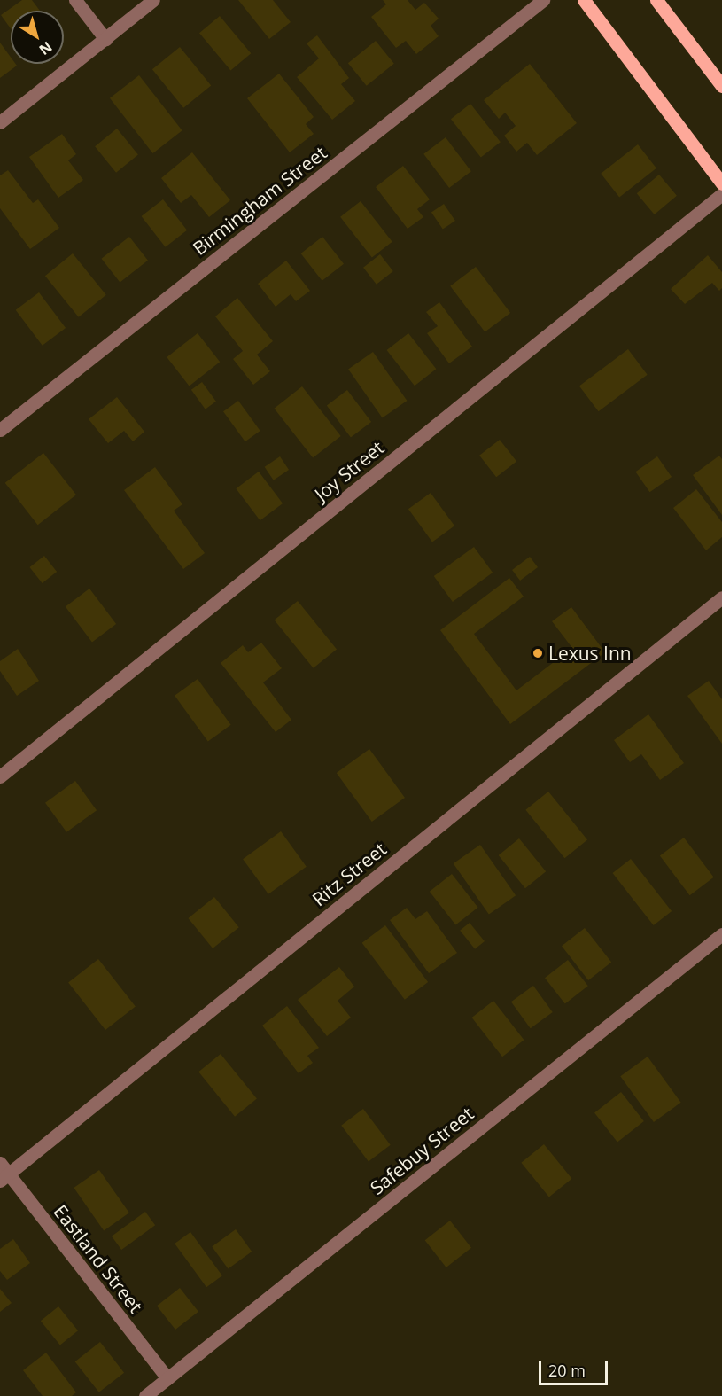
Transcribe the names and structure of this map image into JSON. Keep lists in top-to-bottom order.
{
  "streets": {
    "street": [
      "Birmingham Street",
      "Joy Street",
      "Ritz Street",
      "Safebuy Street",
      "Eastland Street"
    ]
  },
  "crossings": [
    ["Ritz Street", "Eastland Street"],
    ["Safebuy Street", "Eastland Street"]
  ],
  "places": ["Lexus Inn"],
  "scale_bar": "20 m",
  "north": "bottom right"
}
